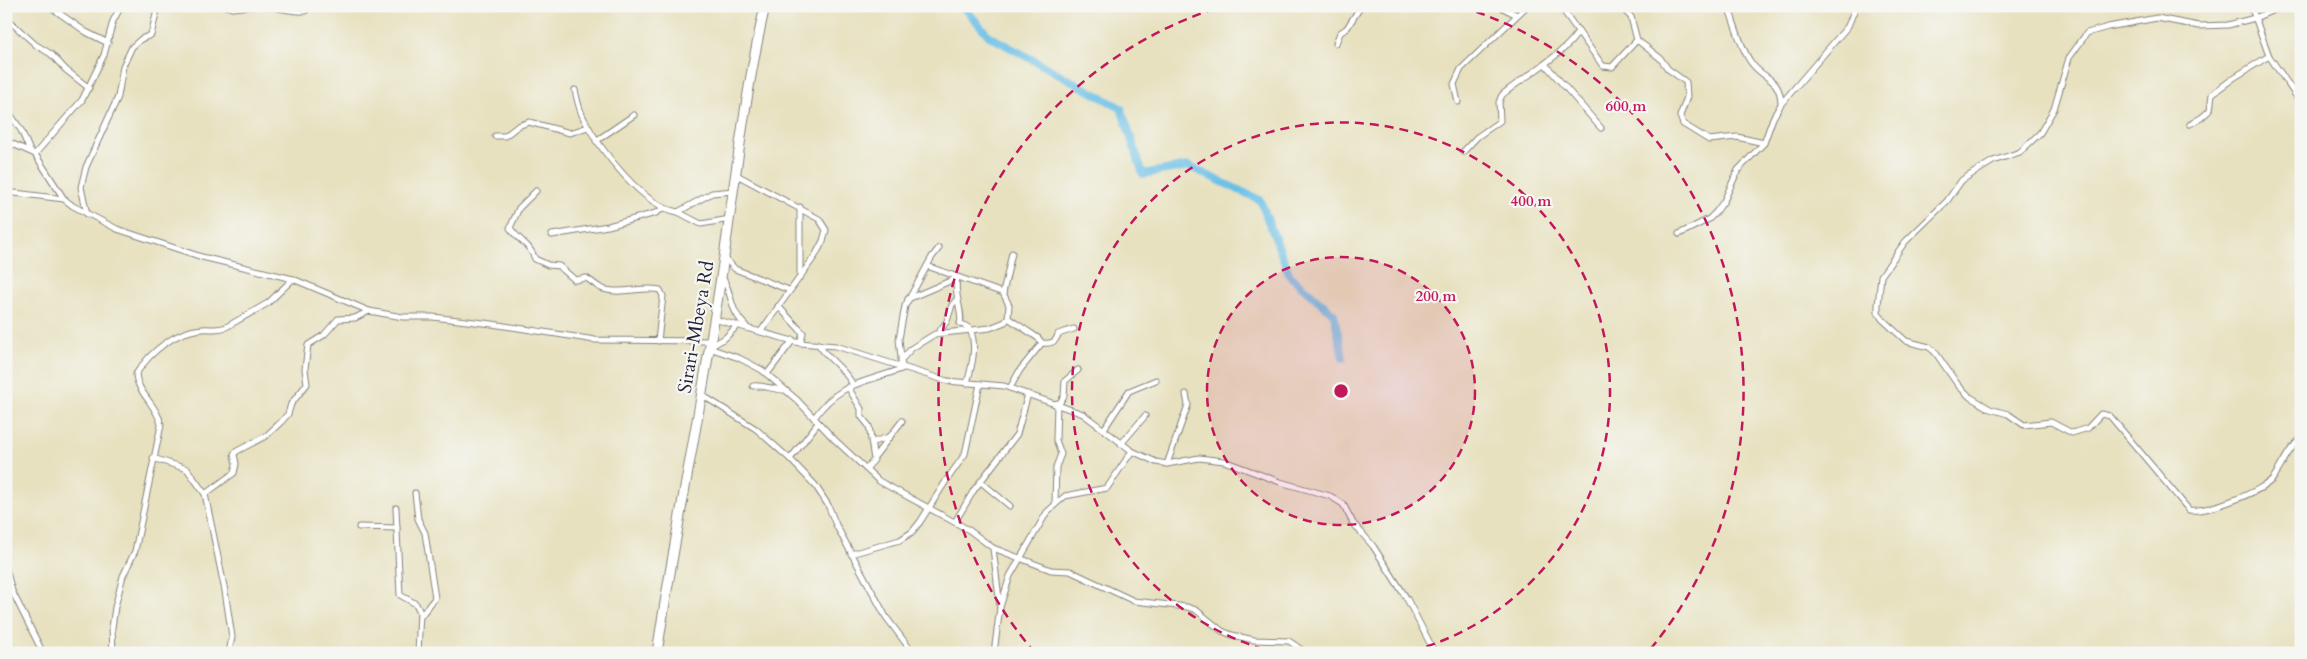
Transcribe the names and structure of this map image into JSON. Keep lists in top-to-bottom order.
{
  "streets": {
    "highway": ["Sirari-Mbeya Rd"]
  },
  "rings": ["600 m", "400 m", "200 m"]
}
